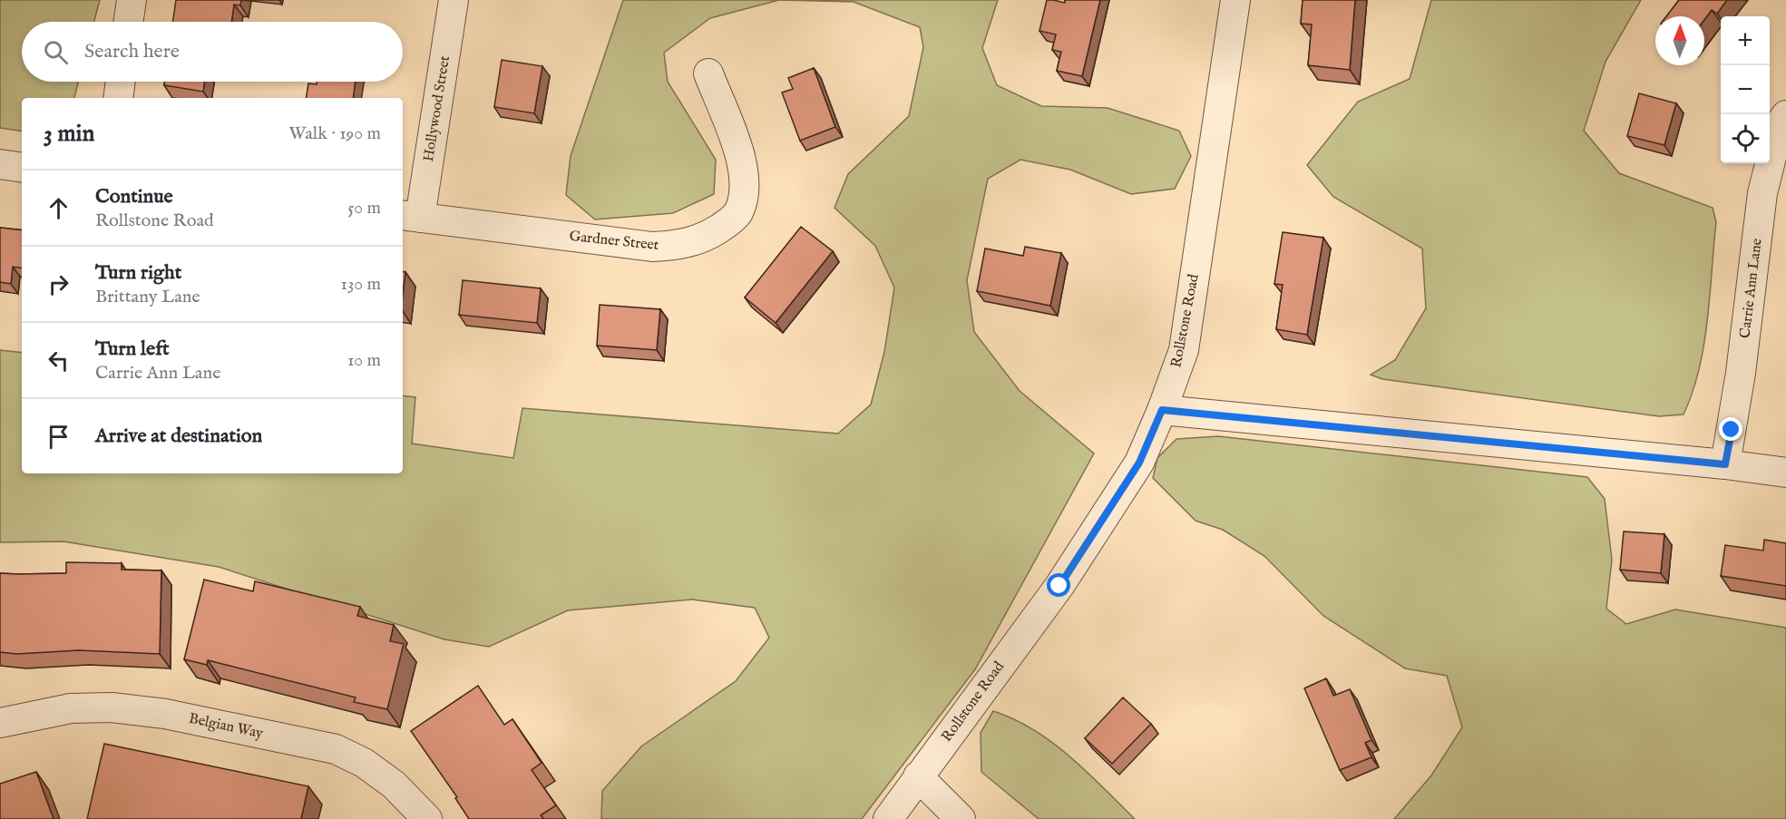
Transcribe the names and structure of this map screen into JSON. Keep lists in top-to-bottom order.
{
  "streets": {
    "street": [
      "Hollywood Street",
      "Gardner Street",
      "Carrie Ann Lane",
      "Rollstone Road",
      "Belgian Way"
    ]
  },
  "crossings": [
    ["Hollywood Street", "Gardner Street"]
  ],
  "north": "top",
  "page": {
    "map_buttons": ["+", "−"],
    "search": "Search here",
    "heading": ["3 min", "Walk · 190 m"],
    "list": [
      ["Continue", "Rollstone Road", "50 m"],
      ["Turn right", "Brittany Lane", "130 m"],
      ["Turn left", "Carrie Ann Lane", "10 m"],
      "Arrive at destination"
    ]
  }
}
